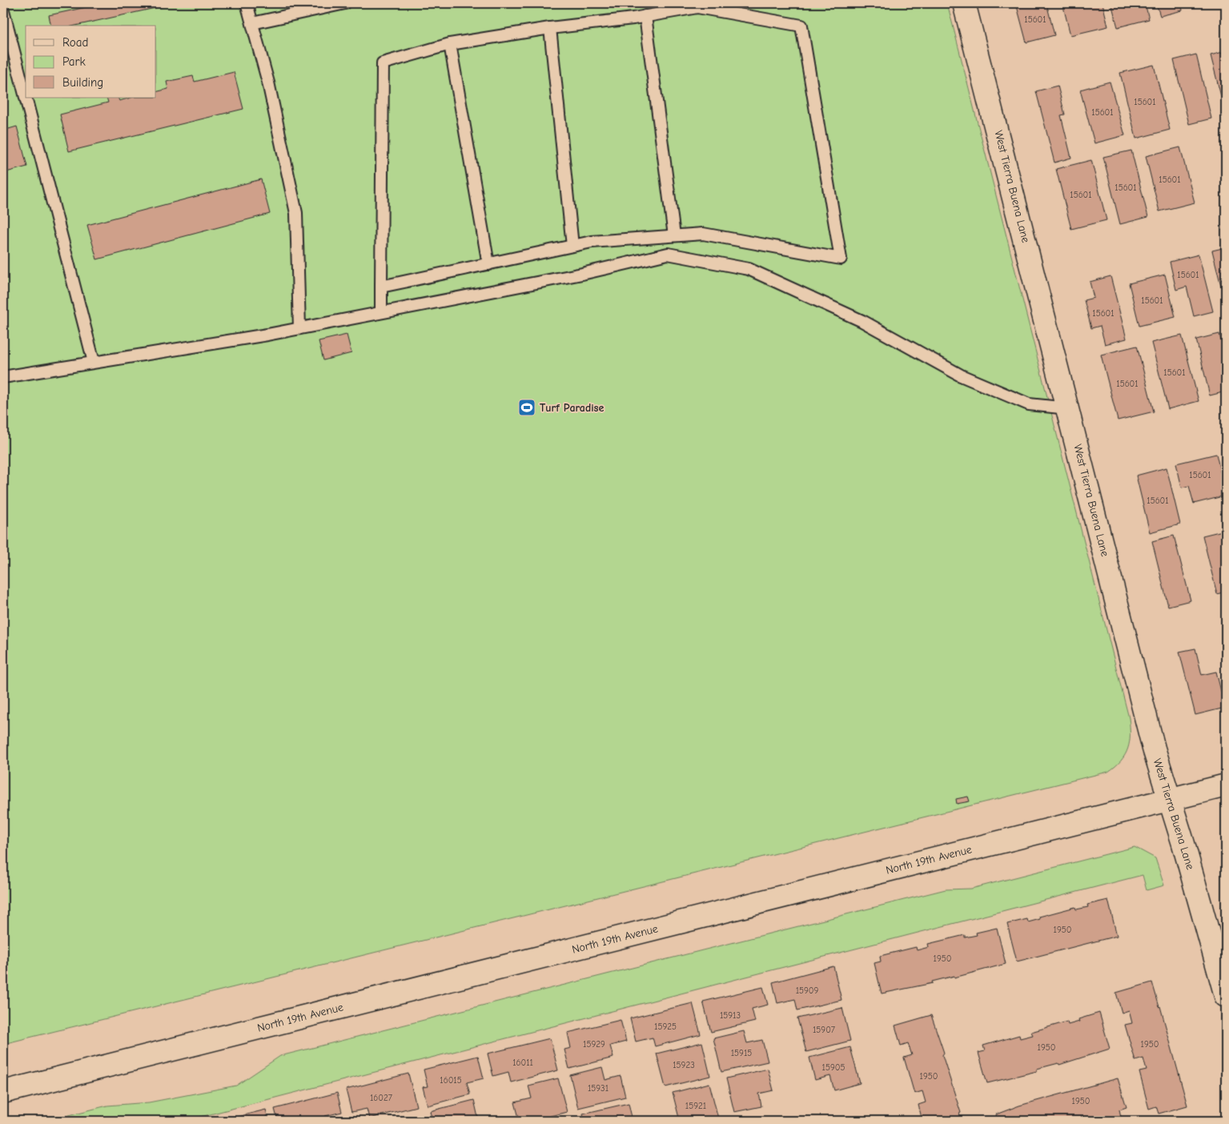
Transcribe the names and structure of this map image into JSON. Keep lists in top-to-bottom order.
{
  "streets": {
    "main road": ["West Tierra Buena Lane", "North 19th Avenue"]
  },
  "crossings": [
    ["West Tierra Buena Lane", "North 19th Avenue"]
  ],
  "places": {
    "sports": ["Turf Paradise"]
  },
  "house_numbers": [
    "15601",
    "15601",
    "15601",
    "15601",
    "15601",
    "15601",
    "15601",
    "15601",
    "15601",
    "15601",
    "15601",
    "15601",
    "15601",
    "1950",
    "1950",
    "15909",
    "15913",
    "15925",
    "15907",
    "15929",
    "1950",
    "1950",
    "15915",
    "16011",
    "15923",
    "15905",
    "1950",
    "16015",
    "15931",
    "16027",
    "1950",
    "15921"
  ],
  "legend": ["Road", "Park", "Building"]
}
